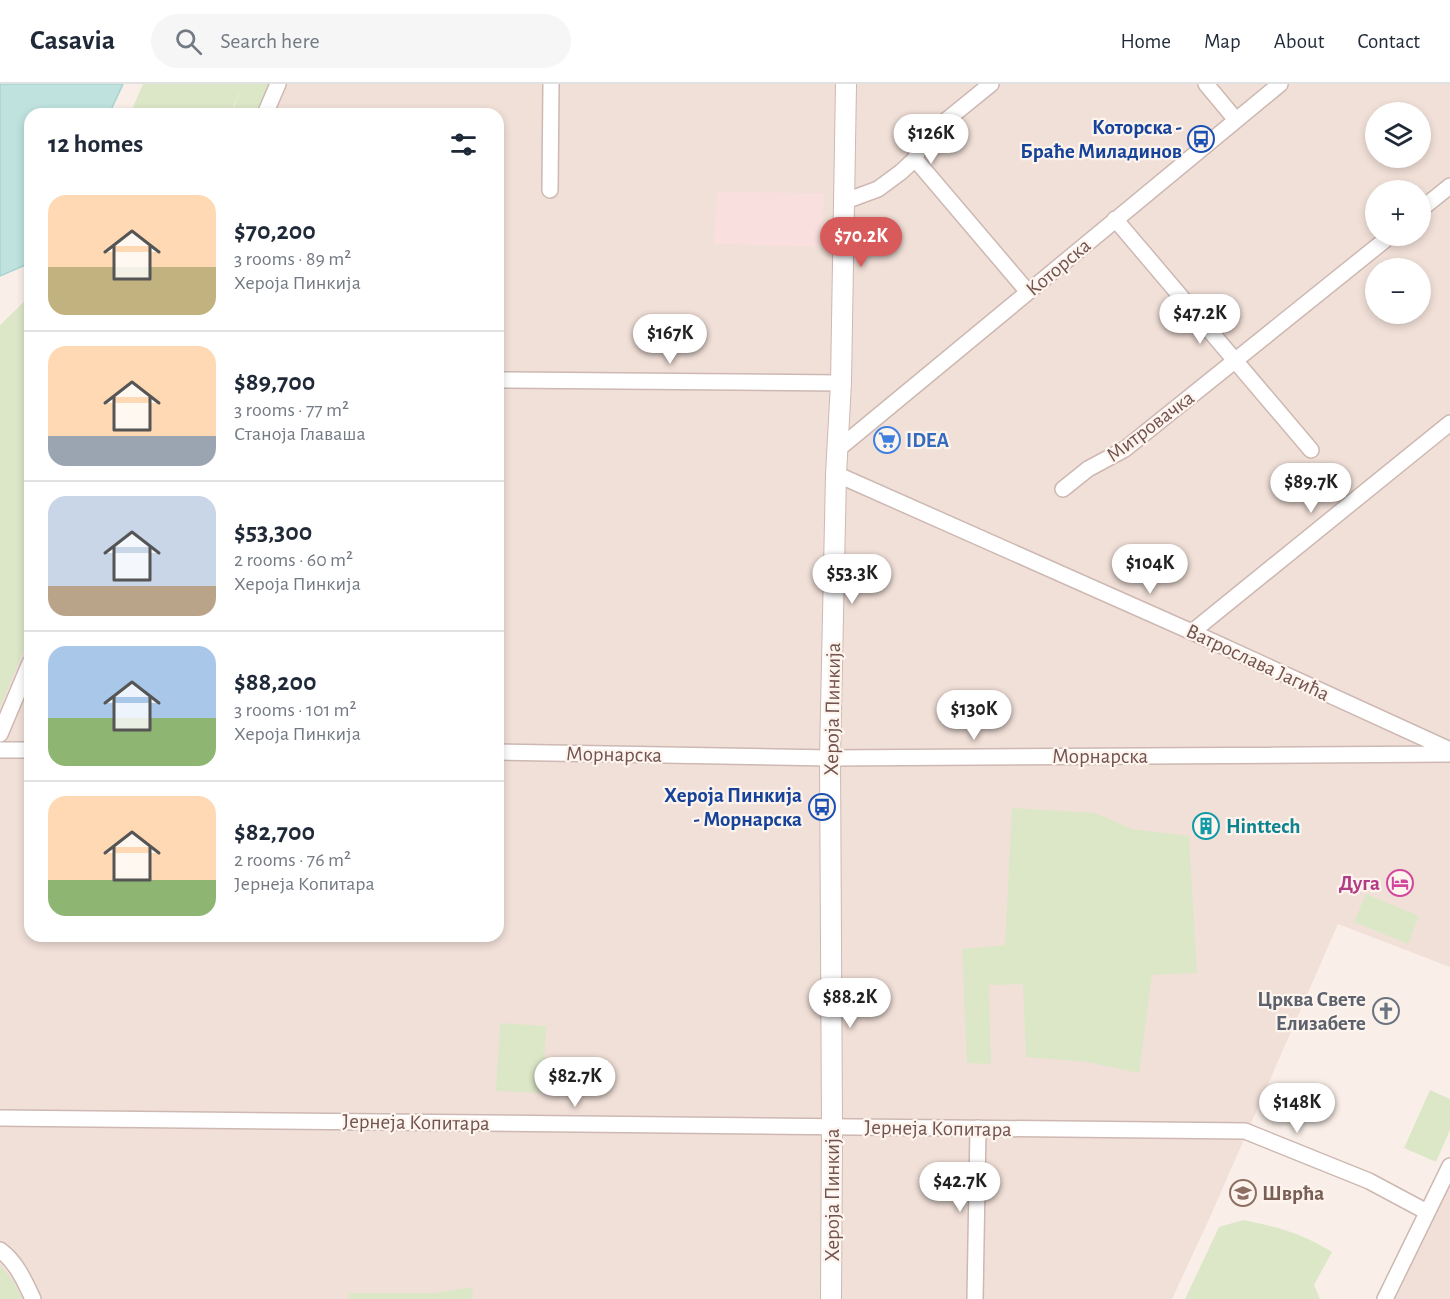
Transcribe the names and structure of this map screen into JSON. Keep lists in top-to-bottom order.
{
  "streets": {
    "street": [
      "Которска",
      "Митровачка",
      "Ватрослава Јагића",
      "Хероја Пинкија",
      "Морнарска",
      "Јернеја Копитара"
    ]
  },
  "crossings": [
    ["Которска", "Хероја Пинкија"],
    ["Ватрослава Јагића", "Хероја Пинкија"],
    ["Ватрослава Јагића", "Морнарска"],
    ["Хероја Пинкија", "Морнарска"],
    ["Хероја Пинкија", "Јернеја Копитара"]
  ],
  "places": {
    "bus stop": ["Которска - Браће Миладинов", "Хероја Пинкија - Морнарска"],
    "supermarket": ["IDEA"],
    "building": ["Hinttech"],
    "hotel": ["Дуга"],
    "church": ["Црква Свете Елизабете"],
    "school or university": ["Шврћа"]
  },
  "page": {
    "header": "Casavia",
    "search": "Search here",
    "nav": [
      "Home",
      "Map",
      "About",
      "Contact"
    ],
    "map_buttons": ["+", "−"],
    "heading": "12 homes",
    "price": [
      "$126K",
      "$70.2K",
      "$47.2K",
      "$167K",
      "$89.7K",
      "$104K",
      "$53.3K",
      "$130K",
      "$88.2K",
      "$82.7K",
      "$148K",
      "$42.7K"
    ],
    "list": [
      {
        "name": "$70,200",
        "note": "3 rooms · 89 m² · Хероја Пинкија"
      },
      {
        "name": "$89,700",
        "note": "3 rooms · 77 m² · Станоја Главаша"
      },
      {
        "name": "$53,300",
        "note": "2 rooms · 60 m² · Хероја Пинкија"
      },
      {
        "name": "$88,200",
        "note": "3 rooms · 101 m² · Хероја Пинкија"
      },
      {
        "name": "$82,700",
        "note": "2 rooms · 76 m² · Јернеја Копитара"
      }
    ]
  }
}
